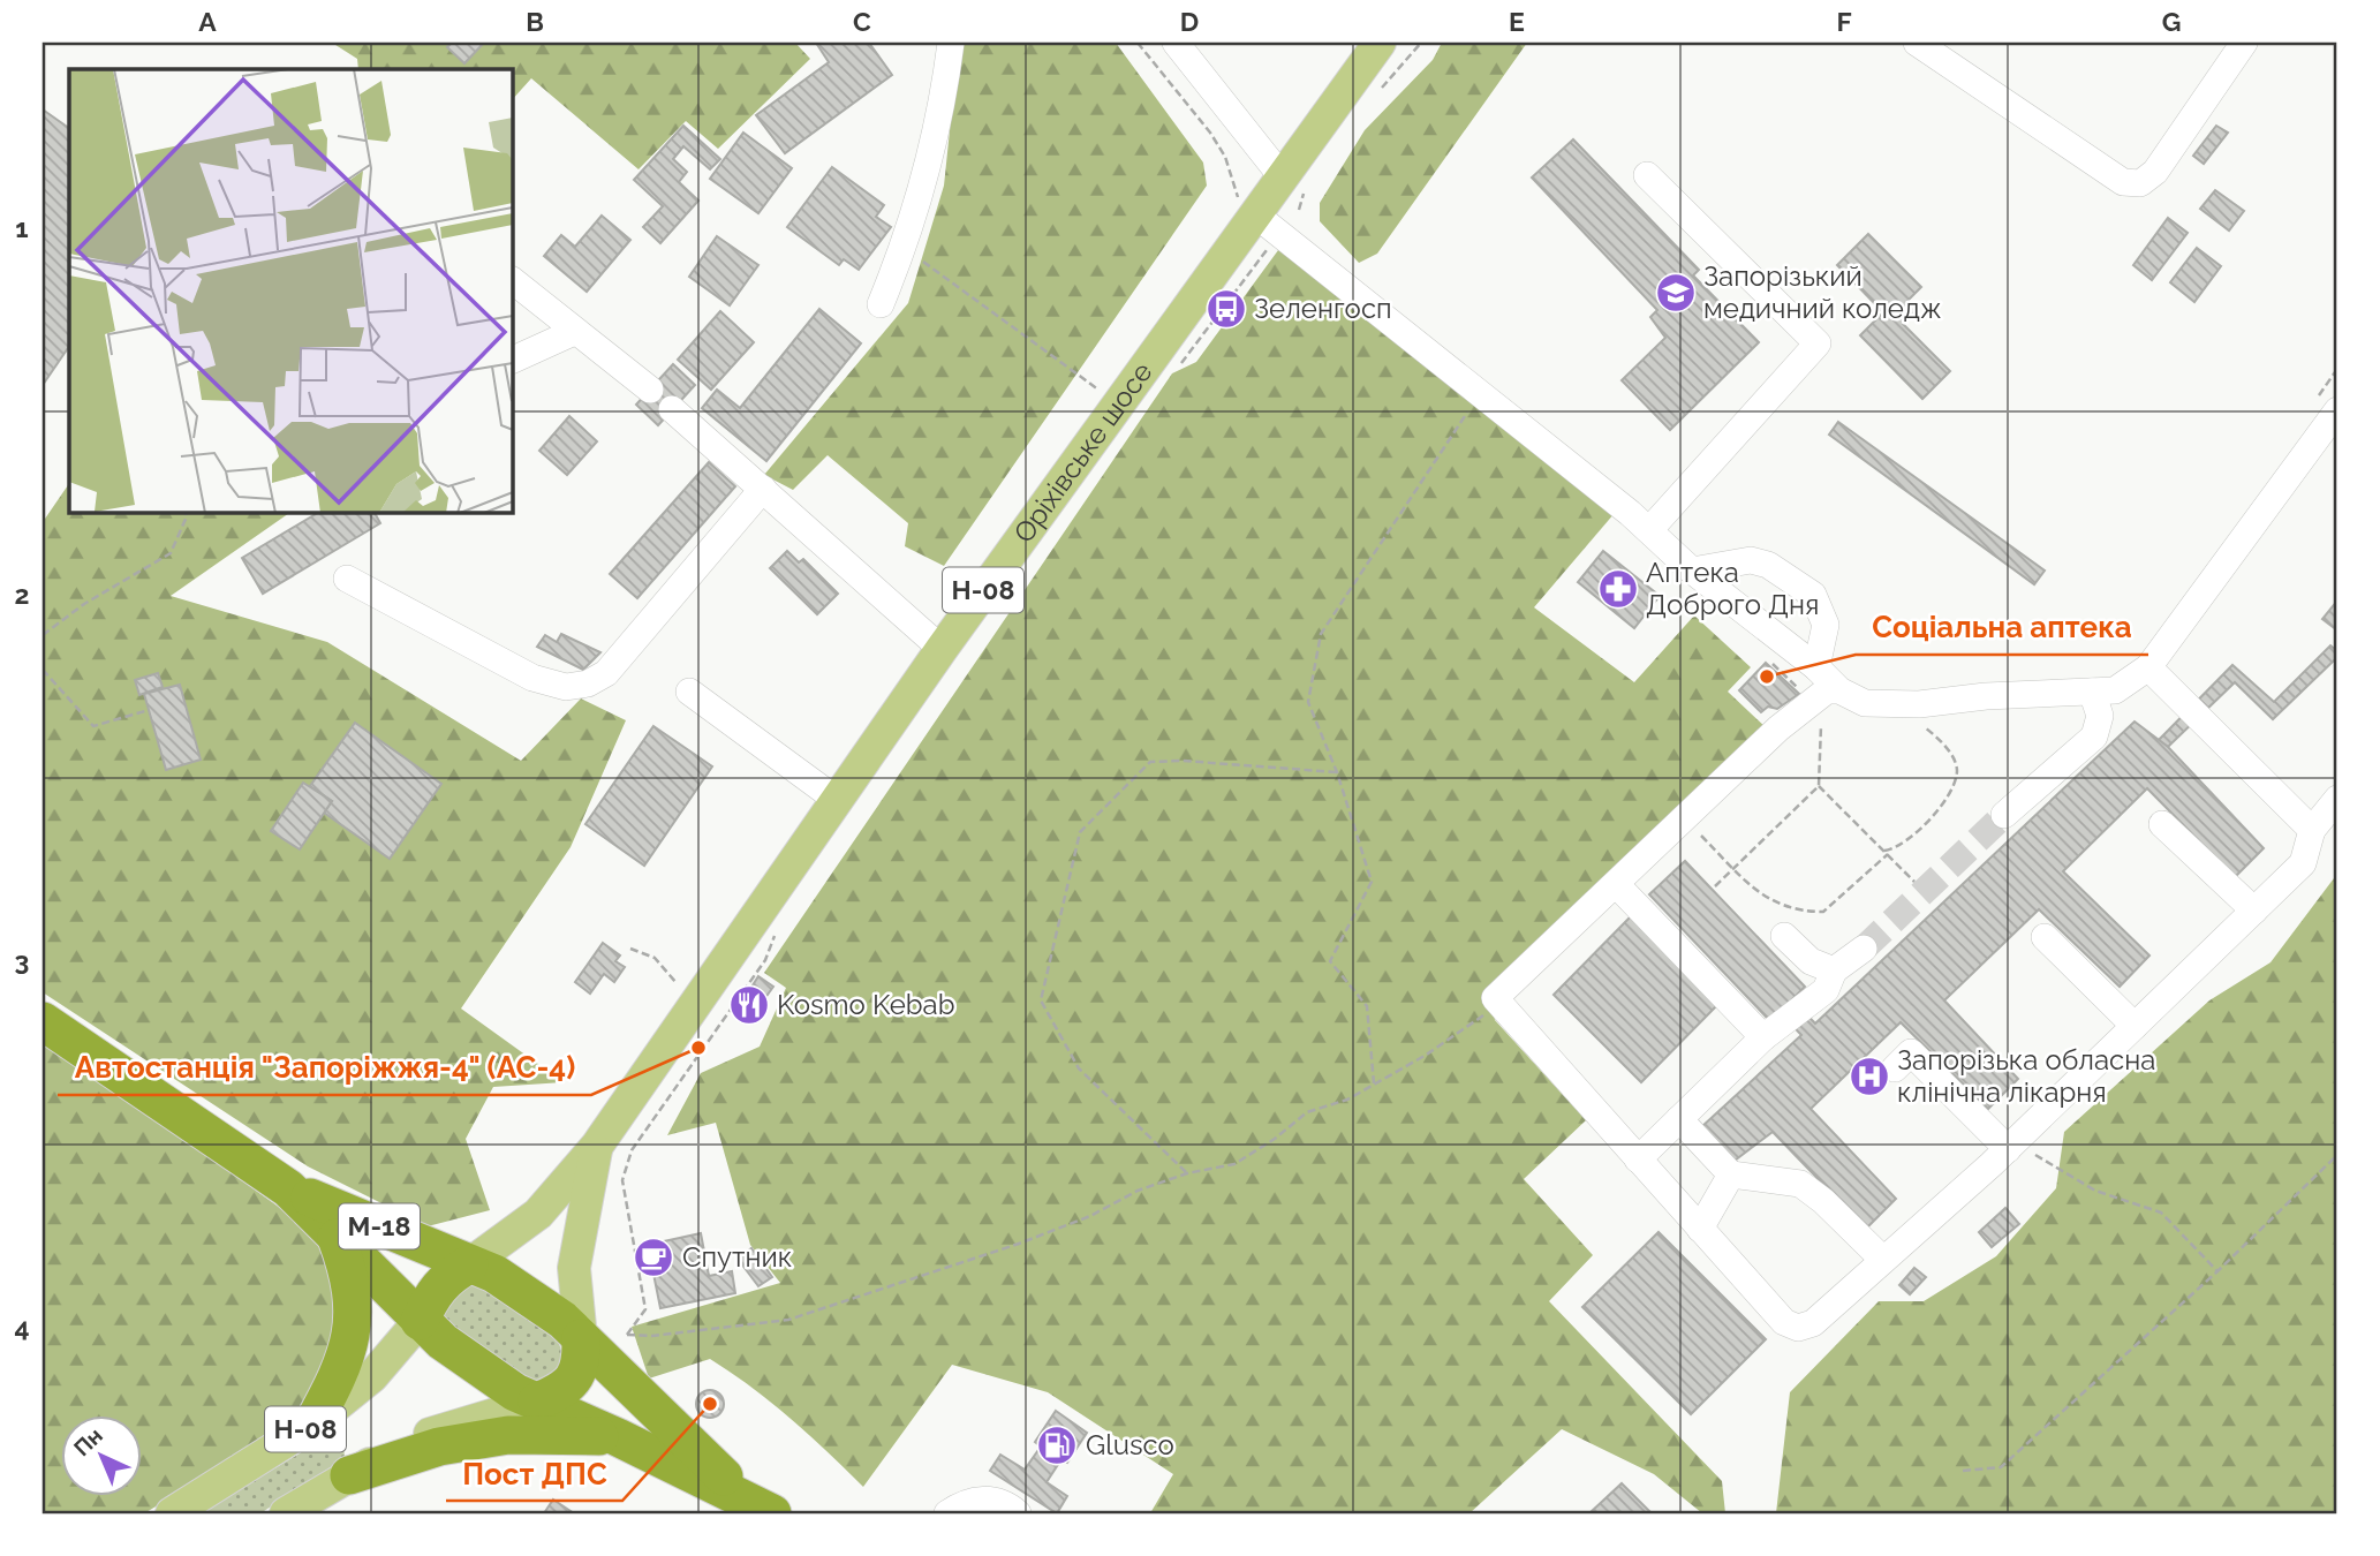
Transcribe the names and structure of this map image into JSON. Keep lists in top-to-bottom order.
{
  "streets": {
    "highway": ["Н-08", "М-18"],
    "main road": ["Оріхівське шосе"]
  },
  "crossings": [
    ["Оріхівське шосе", "Н-08"],
    ["Оріхівське шосе", "М-18"],
    ["Н-08", "М-18"]
  ],
  "places": {
    "school or university": ["Запорізький медичний коледж"],
    "bus stop": ["Зеленгосп"],
    "pharmacy": ["Аптека Доброго Дня"],
    "other": ["Соціальна аптека", "Автостанція \"Запоріжжя-4\" (АС-4)", "Пост ДПС"],
    "restaurant": ["Kosmo Kebab"],
    "hospital": ["Запорізька обласна клінічна лікарня"],
    "cafe": ["Спутник"],
    "fuel station": ["Glusco"]
  },
  "north": "top left",
  "grid": {
    "columns": [
      "A",
      "B",
      "C",
      "D",
      "E",
      "F",
      "G"
    ],
    "rows": [
      "1",
      "2",
      "3",
      "4"
    ]
  }
}
